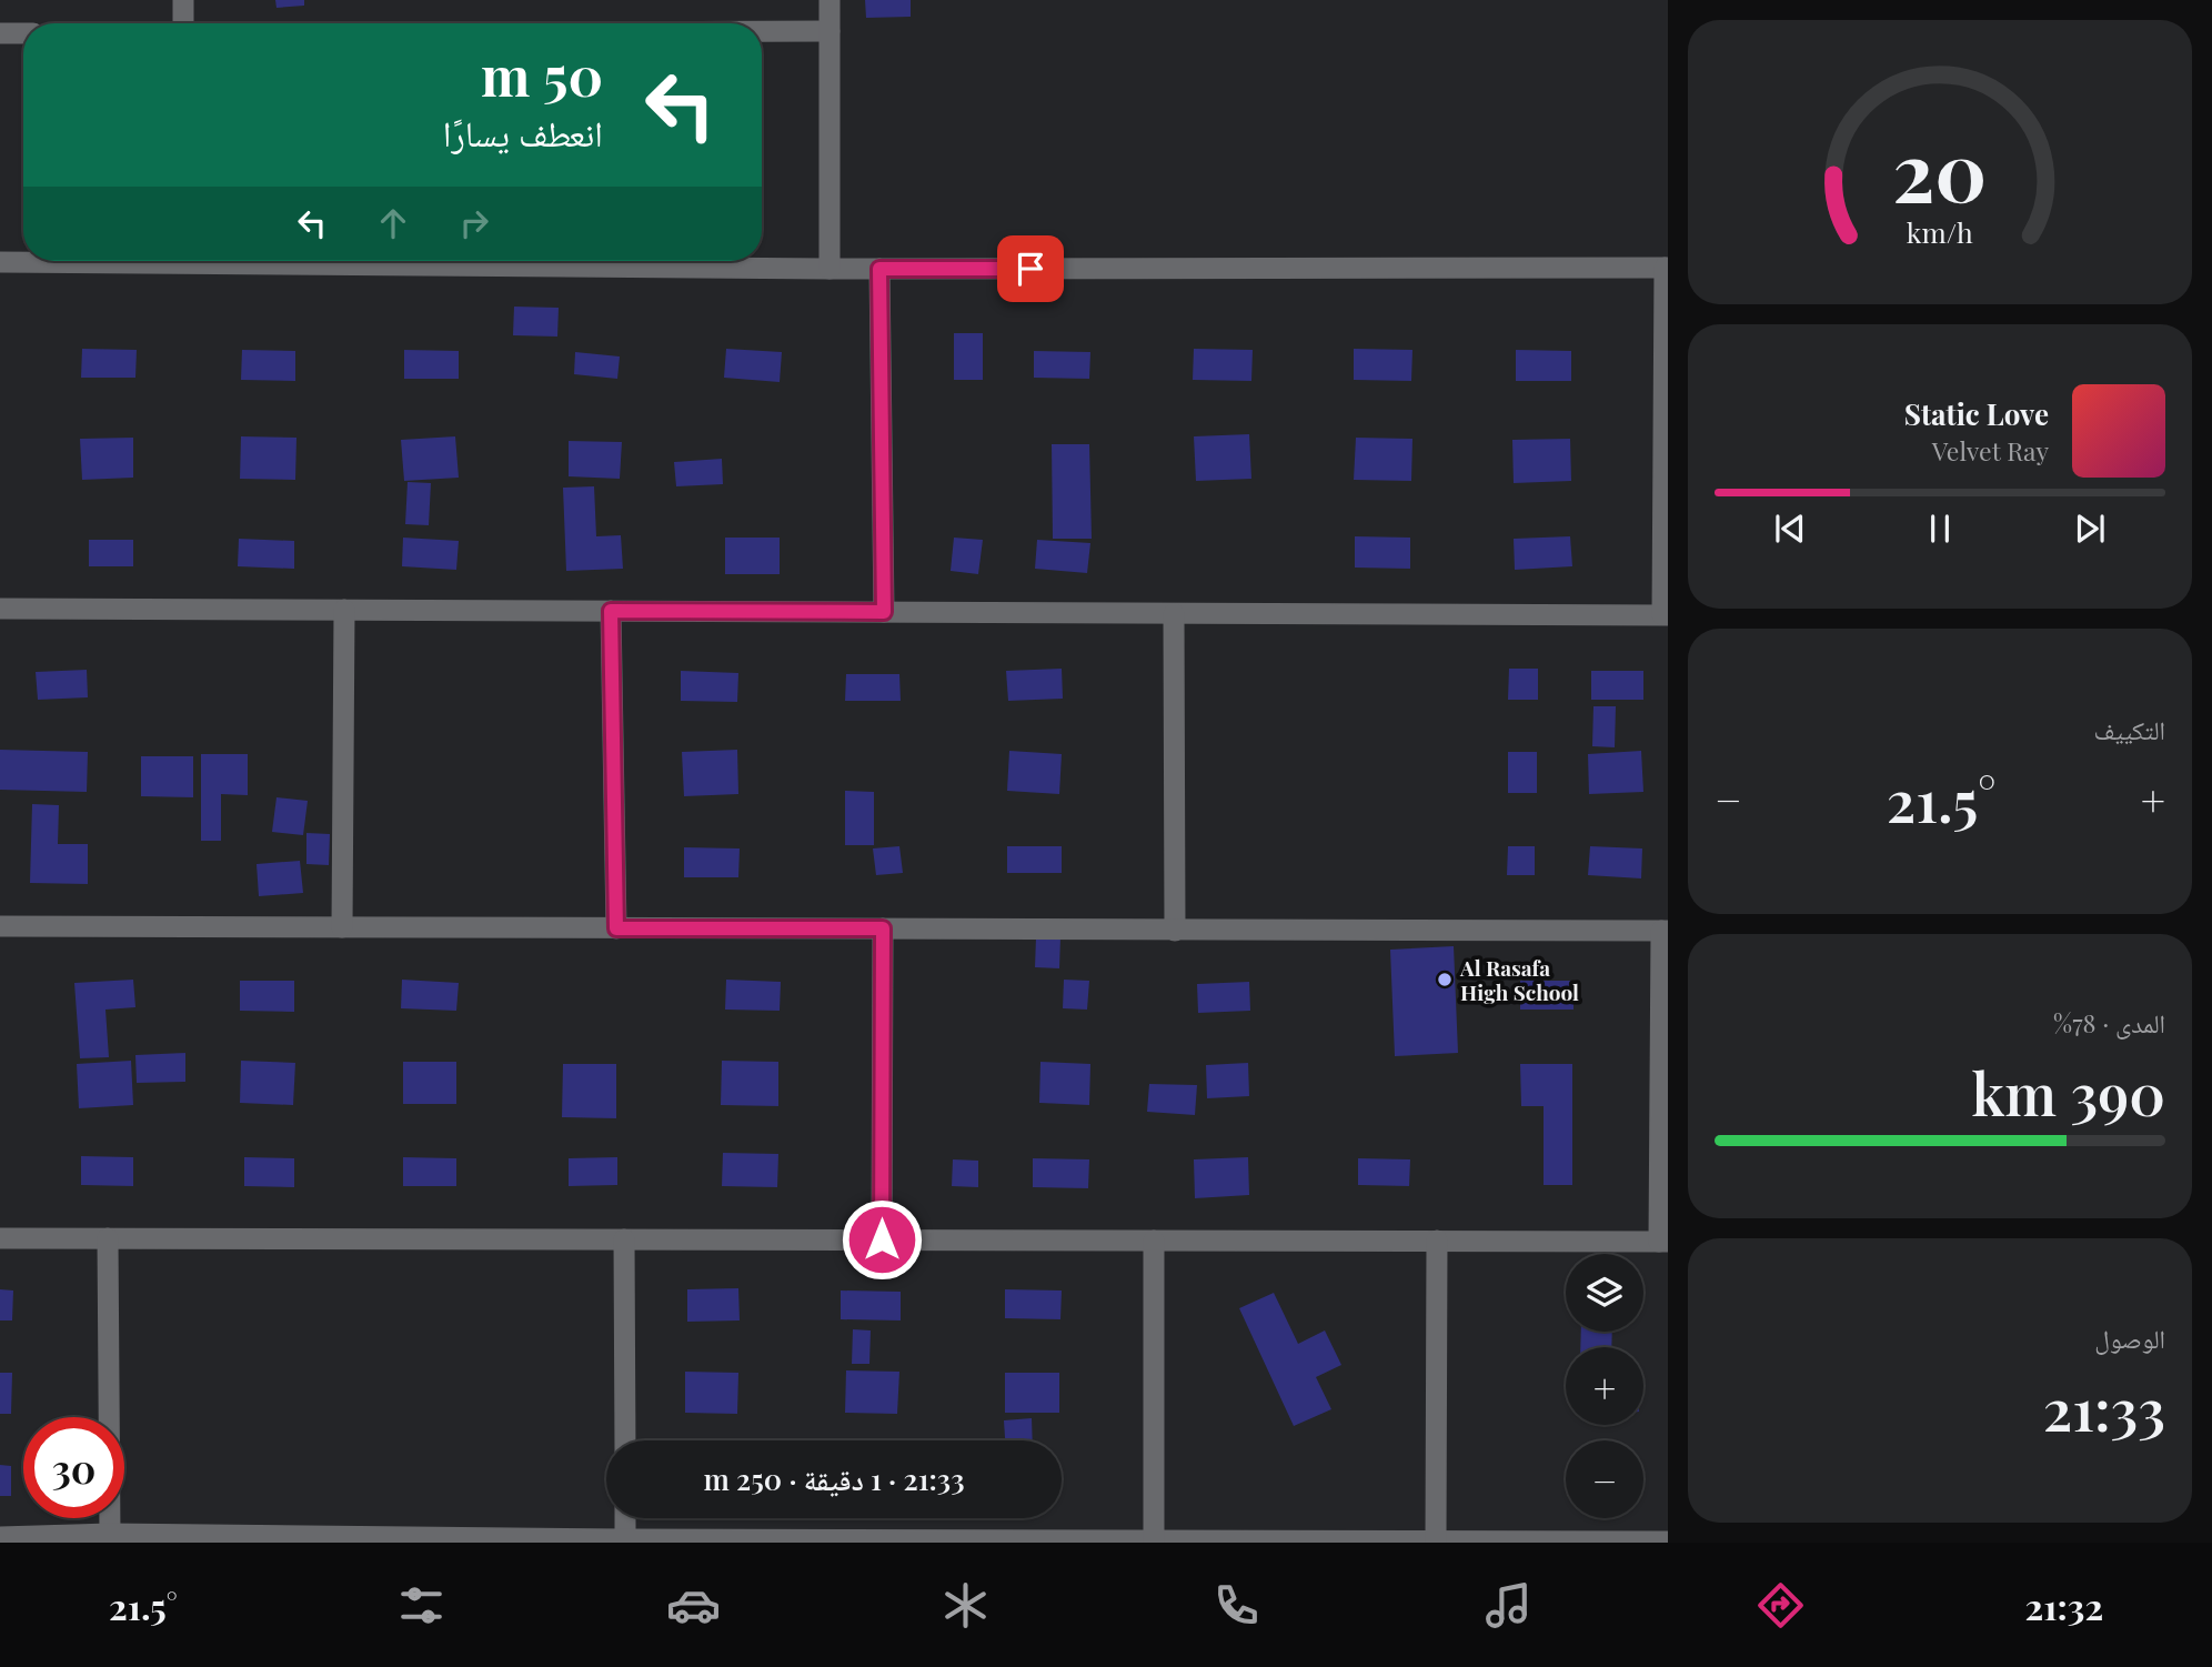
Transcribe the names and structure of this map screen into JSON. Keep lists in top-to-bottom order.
{
  "places": ["Al Rasafa High School"],
  "page": {
    "turn": ["50 m", "انعطف يسارًا"],
    "song": ["Static Love", "Velvet Ray"],
    "tile": [
      "التكييف",
      ["المدى · 78%", "390 km"],
      ["الوصول", "21:33"]
    ],
    "heat": ["−", "21.5°", "+"],
    "map_buttons": ["+", "−"],
    "limit": "30",
    "trip": "21:33 · 1 دقيقة · 250 m",
    "tabs": ["21:32", "21.5°"],
    "gauge": ["20", "km/h"]
  }
}
